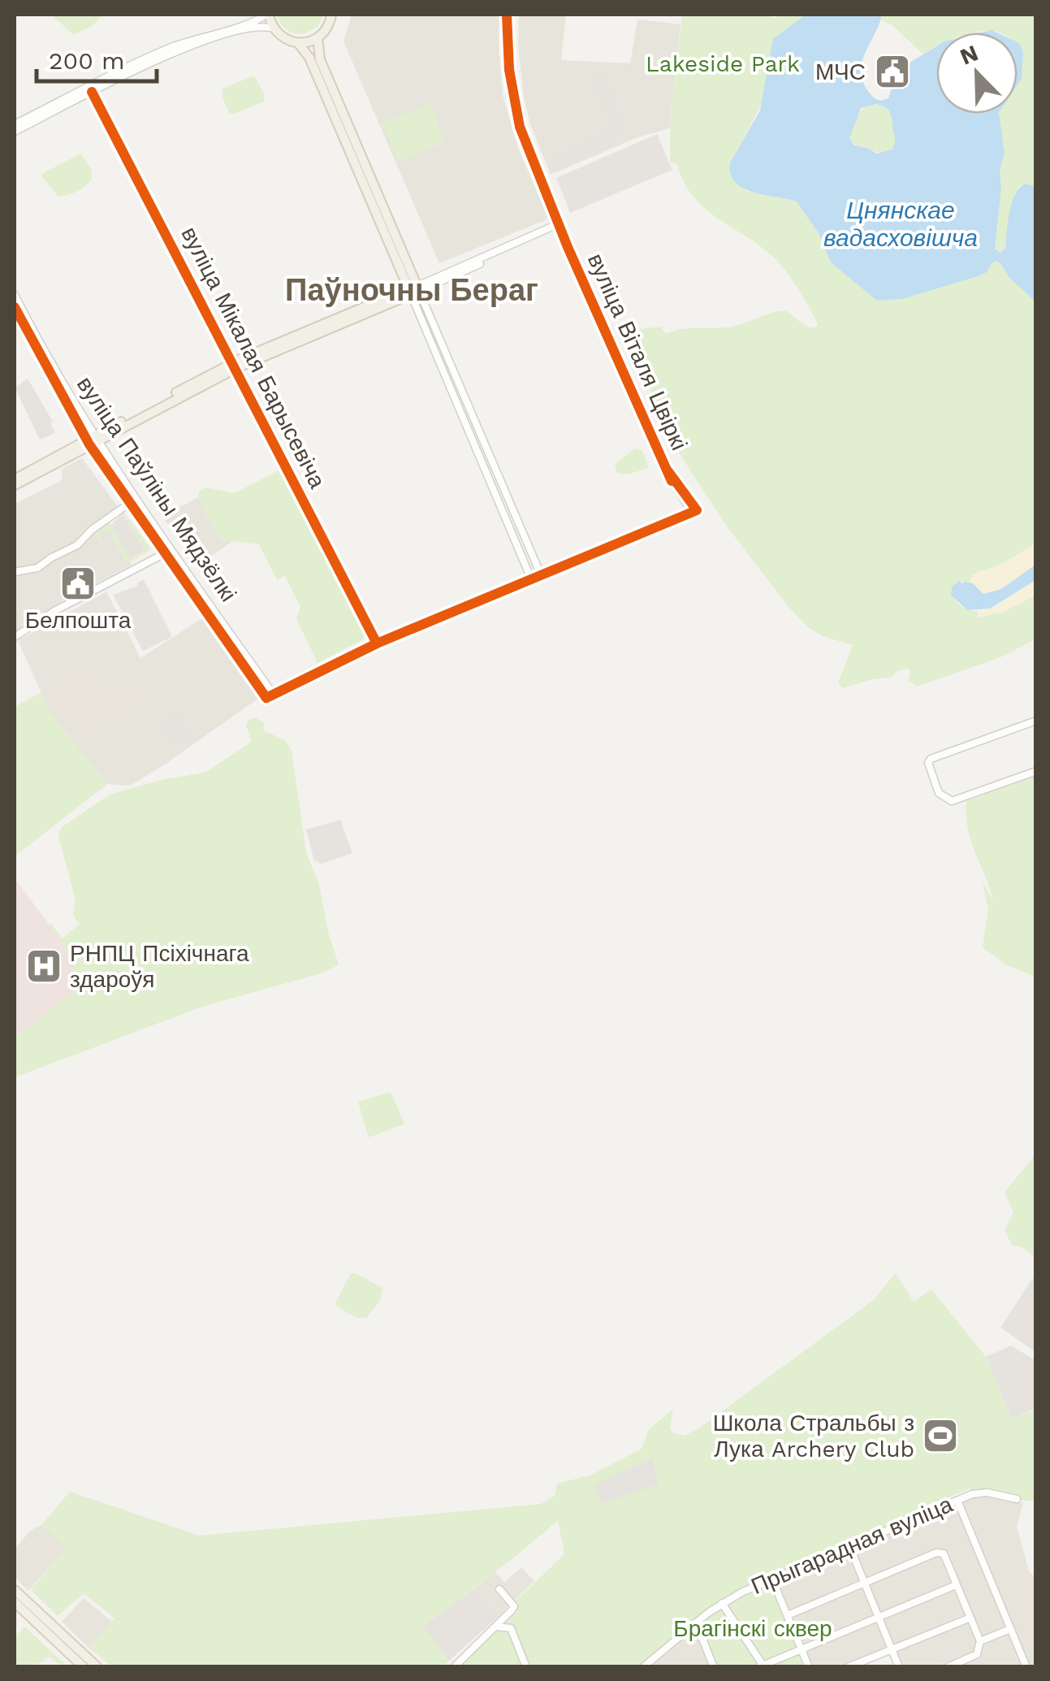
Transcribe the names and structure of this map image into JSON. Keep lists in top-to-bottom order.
{
  "streets": {
    "street": [
      "вуліца Віталя Цвіркі",
      "вуліца Мікалая Барысевіча",
      "вуліца Паўліны Мядзёлкі",
      "Прыгарадная вуліца"
    ]
  },
  "crossings": [
    ["вуліца Мікалая Барысевіча", "вуліца Паўліны Мядзёлкі"]
  ],
  "districts": ["Паўночны Бераг"],
  "water": ["Цнянскае вадасховішча"],
  "parks": ["Lakeside Park", "Брагінскі сквер"],
  "places": {
    "public building": ["МЧС", "Белпошта"],
    "hospital": ["РНПЦ Псіхічнага здароўя"],
    "sports": ["Школа Стральбы з Лука Archery Club"]
  },
  "scale_bar": "200 m",
  "north": "top left"
}
